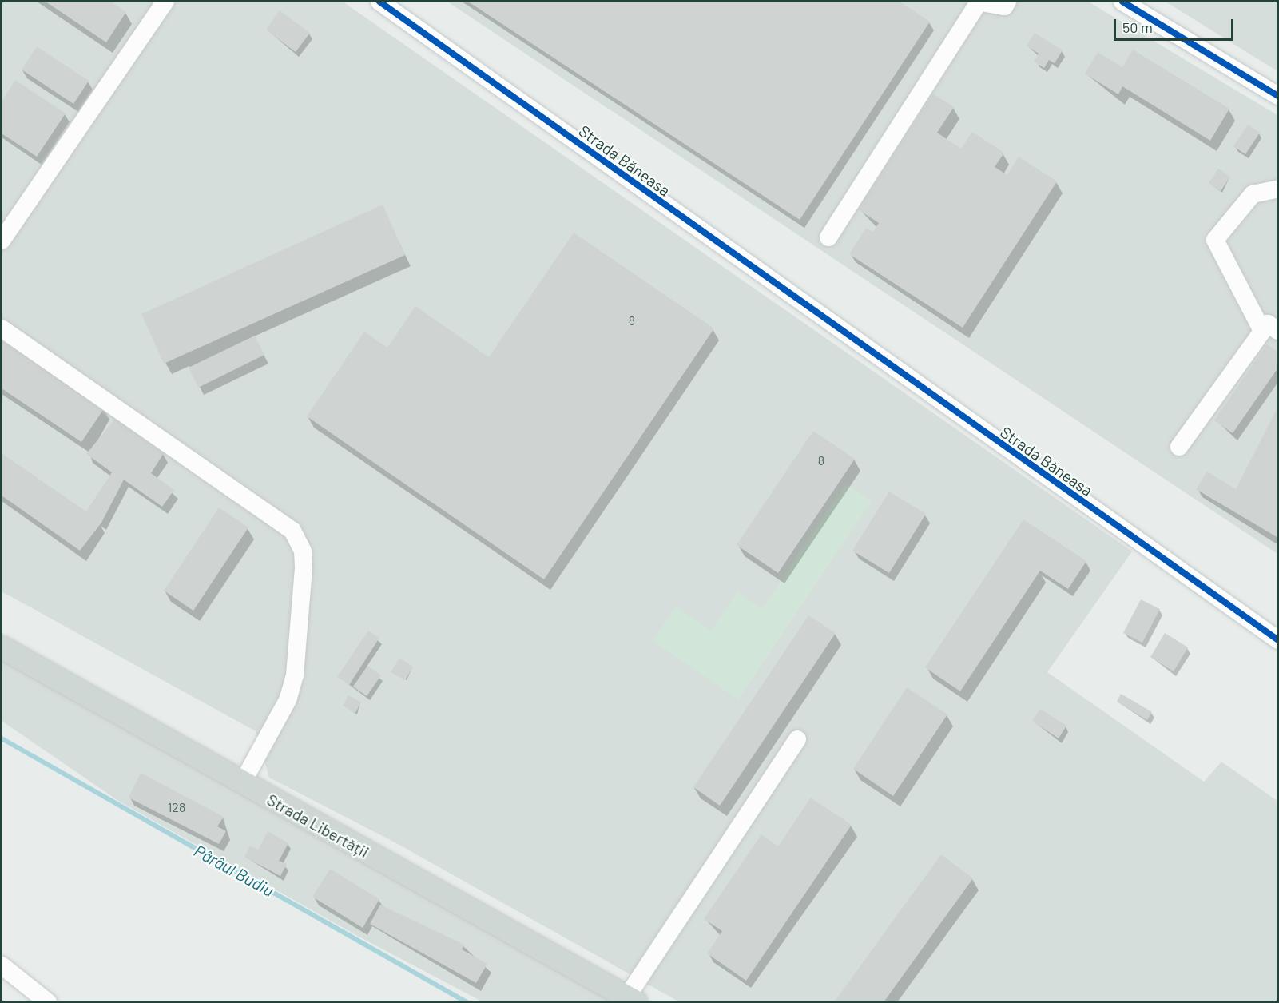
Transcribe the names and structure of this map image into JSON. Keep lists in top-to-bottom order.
{
  "streets": {
    "main road": ["Strada Libertății"],
    "street": ["Strada Băneasa"]
  },
  "water": ["Pârâul Budiu"],
  "house_numbers": ["8", "8", "128"],
  "scale_bar": "50 m"
}
